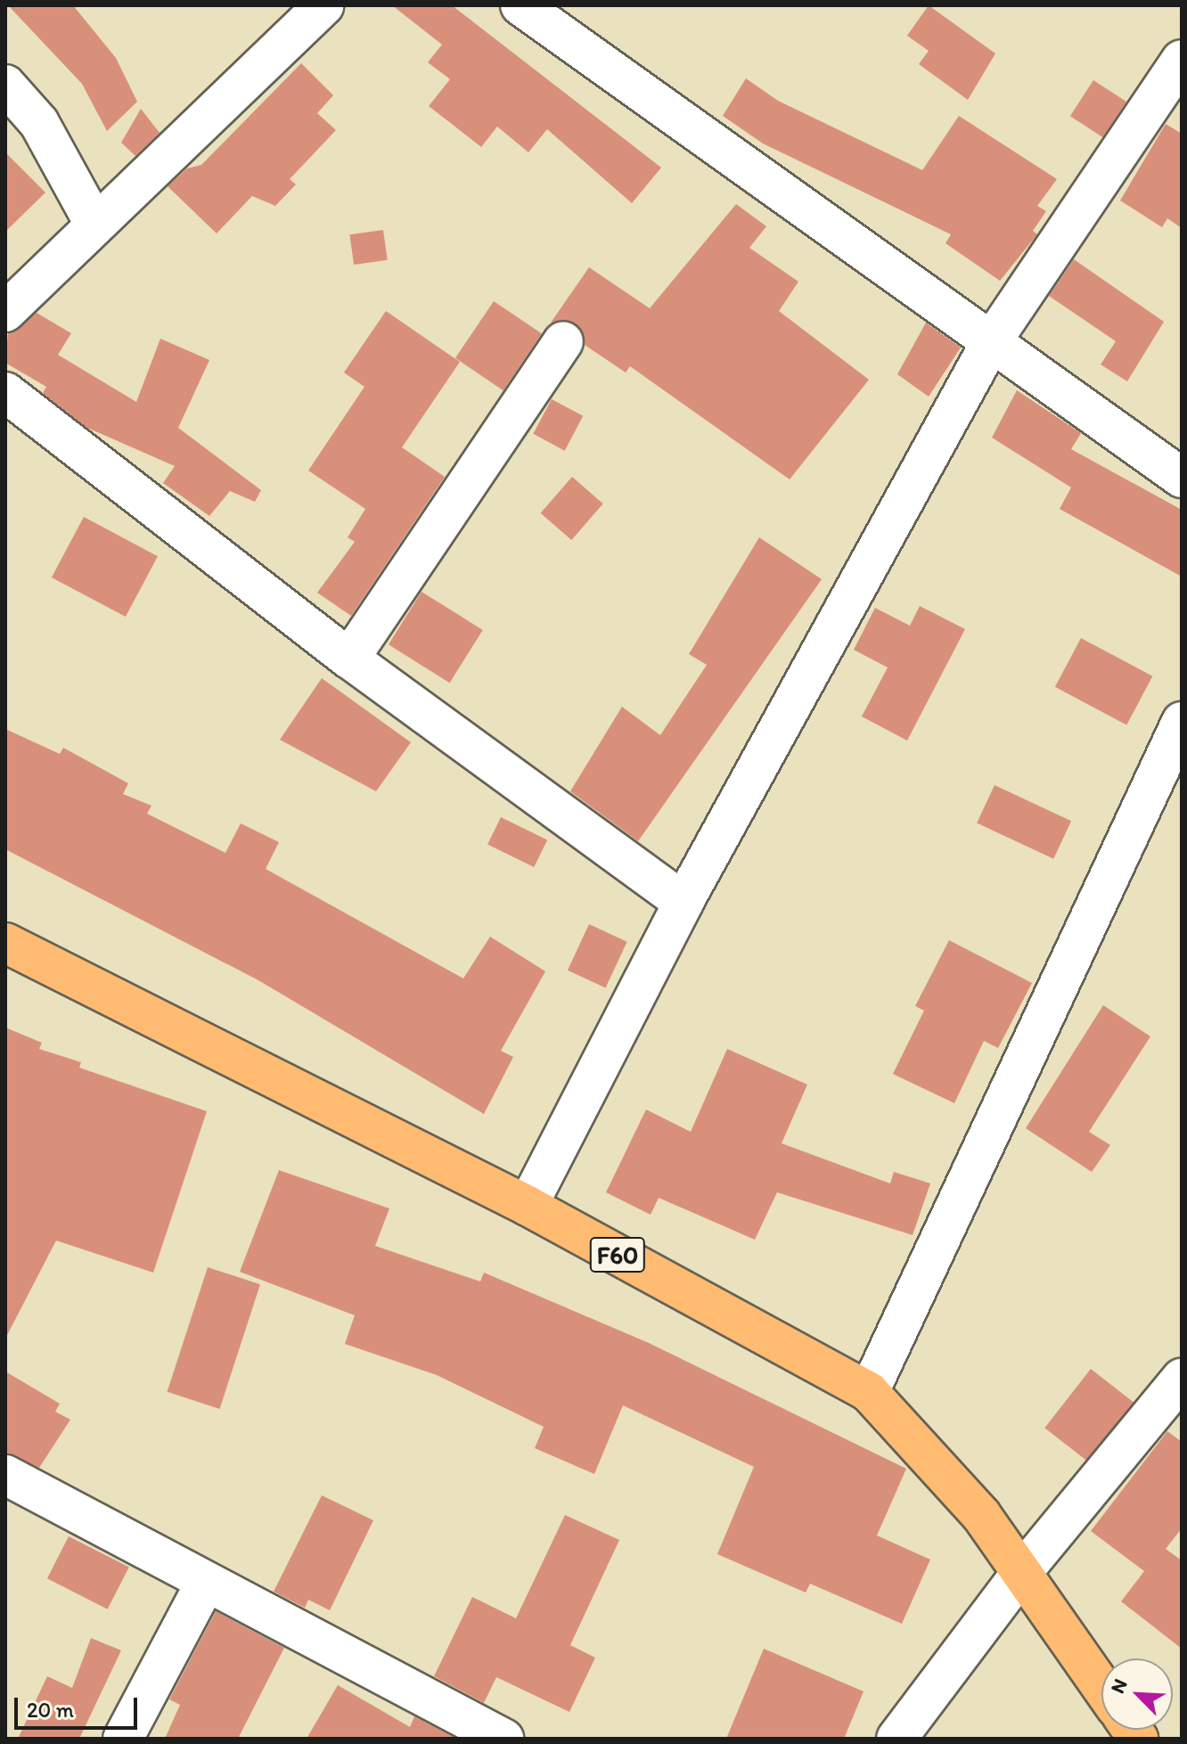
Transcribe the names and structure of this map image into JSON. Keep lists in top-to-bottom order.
{
  "streets": {
    "main road": ["F60"]
  },
  "scale_bar": "20 m",
  "north": "top left"
}
